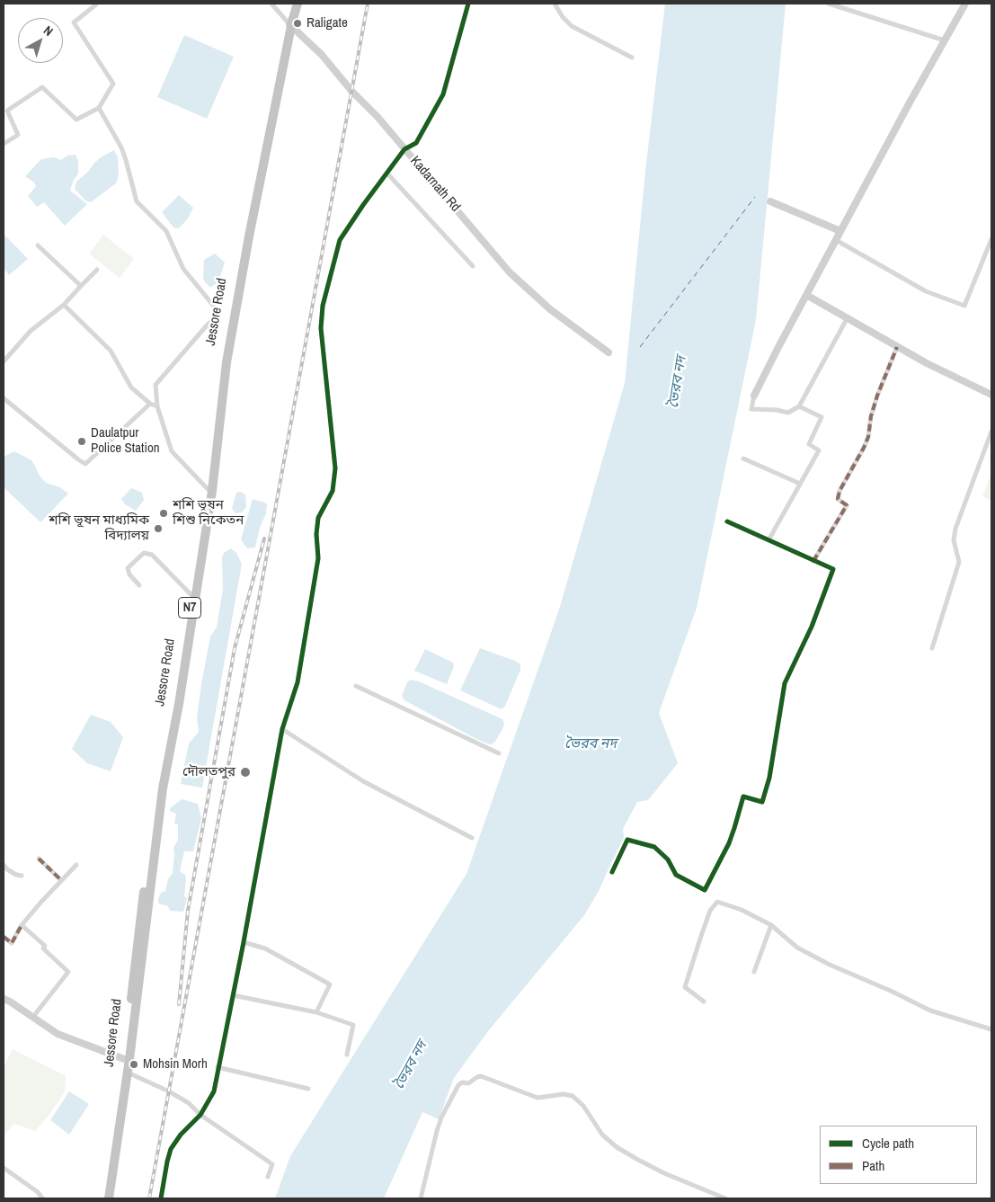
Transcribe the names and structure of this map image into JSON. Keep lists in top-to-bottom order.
{
  "streets": {
    "highway": ["Jessore Road", "N7"],
    "main road": ["Kadarnath Rd"]
  },
  "crossings": [
    ["Kadarnath Rd", "Jessore Road"]
  ],
  "water": ["ভৈরব নদ"],
  "places": [
    "Raligate",
    "Daulatpur Police Station",
    "শশি ভূষন শিশু নিকেতন",
    "শশি ভূষন মাধ্যমিক বিদ্যালয়",
    "দৌলতপুর",
    "Mohsin Morh"
  ],
  "legend": ["Cycle path", "Path"],
  "north": "top right"
}
